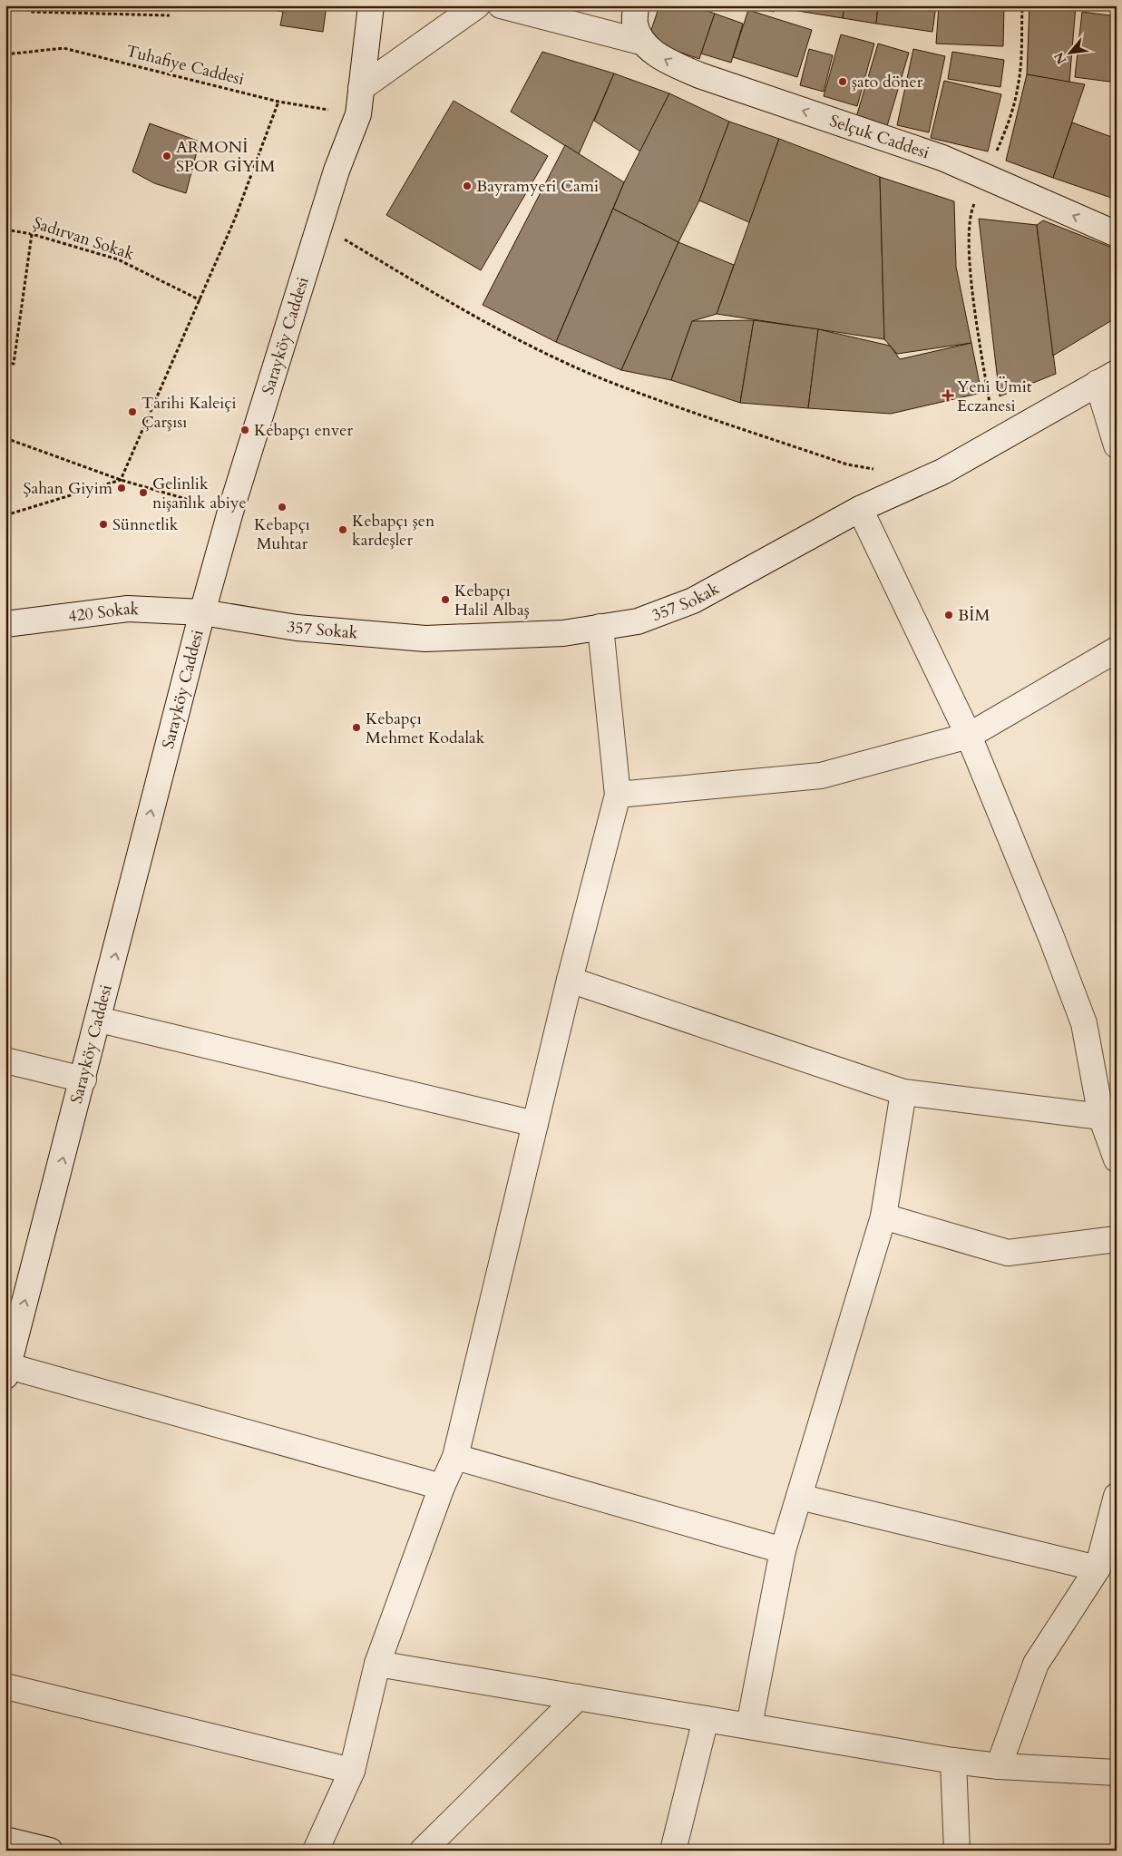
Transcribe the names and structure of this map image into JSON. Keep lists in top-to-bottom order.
{
  "streets": {
    "street": [
      "Selçuk Caddesi",
      "Sarayköy Caddesi",
      "357 Sokak",
      "420 Sokak"
    ],
    "path": ["Tuhafiye Caddesi", "Şadırvan Sokak"]
  },
  "crossings": [
    ["Tuhafiye Caddesi", "Sarayköy Caddesi"],
    ["Sarayköy Caddesi", "357 Sokak"],
    ["Sarayköy Caddesi", "420 Sokak"],
    ["357 Sokak", "420 Sokak"]
  ],
  "one_way": ["Selçuk Caddesi", "Sarayköy Caddesi"],
  "places": {
    "other": [
      "şato döner",
      "ARMONİ SPOR GİYİM",
      "Bayramyeri Cami",
      "Tarihi Kaleiçi Çarşısı",
      "Kebapçı enver",
      "Şahan Giyim",
      "Gelinlik nişanlık abiye",
      "Kebapçı Muhtar",
      "Sünnetlik",
      "Kebapçı şen kardeşler",
      "Kebapçı Halil Albaş",
      "BİM",
      "Kebapçı Mehmet Kodalak"
    ],
    "health": ["Yeni Ümit Eczanesi"]
  },
  "north": "bottom left"
}
